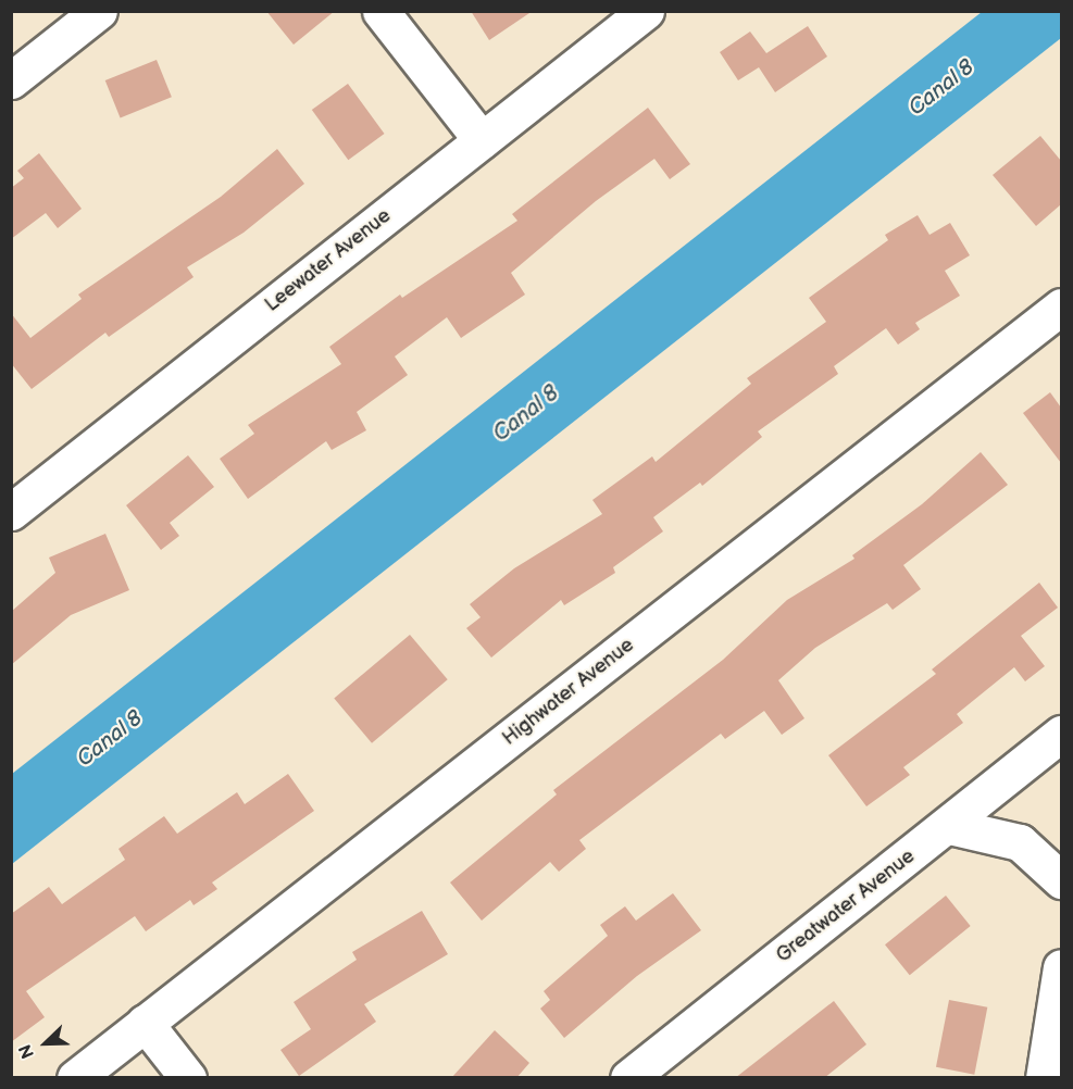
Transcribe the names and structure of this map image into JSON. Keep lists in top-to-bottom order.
{
  "streets": {
    "street": ["Leewater Avenue", "Highwater Avenue", "Greatwater Avenue"]
  },
  "water": ["Canal 8"],
  "north": "bottom left"
}
